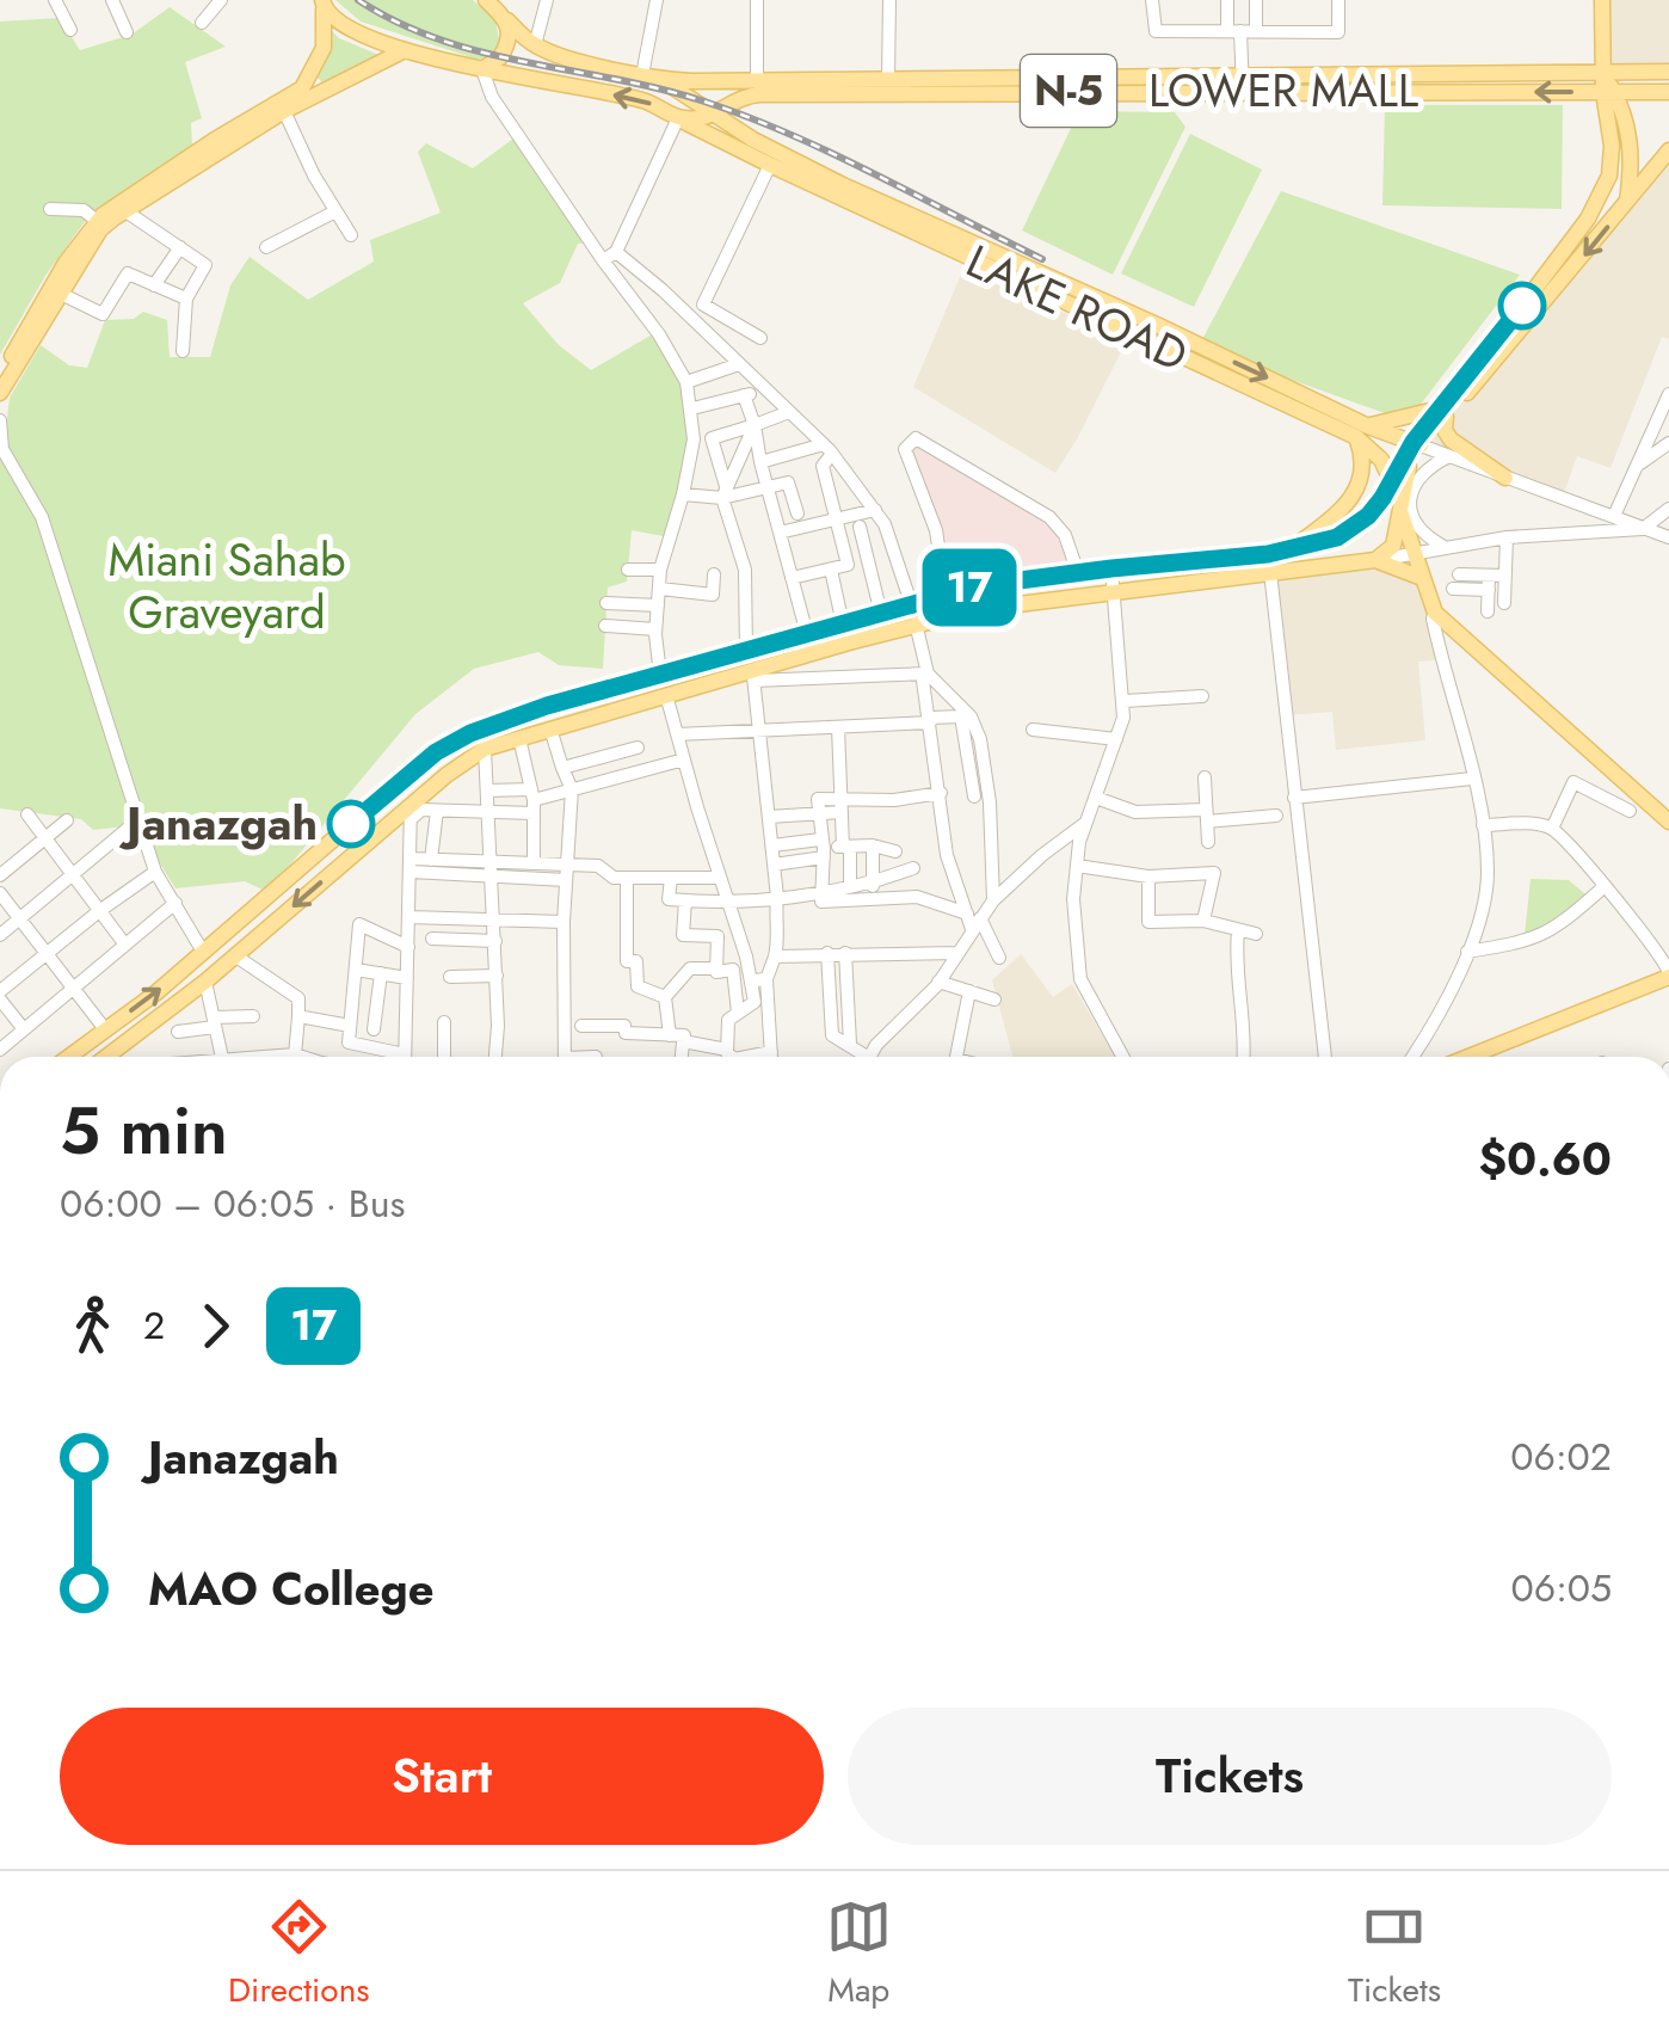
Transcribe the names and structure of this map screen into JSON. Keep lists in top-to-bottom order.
{
  "streets": {
    "main road": ["N-5", "LOWER MALL", "LAKE ROAD"]
  },
  "crossings": [
    ["N-5", "LOWER MALL"],
    ["LOWER MALL", "LAKE ROAD"]
  ],
  "parks": ["Miani Sahab Graveyard"],
  "places": ["Janazgah"],
  "lines": ["bus line 17"],
  "page": {
    "on_map": "17",
    "heading": ["5 min", "06:00 – 06:05 · Bus", "$0.60"],
    "legs": ["2", "17"],
    "list": [
      {
        "name": "Janazgah",
        "value": "06:02"
      },
      {
        "name": "MAO College",
        "value": "06:05"
      }
    ],
    "buttons": ["Start", "Tickets"],
    "tabs": ["Directions", "Map", "Tickets"]
  }
}
